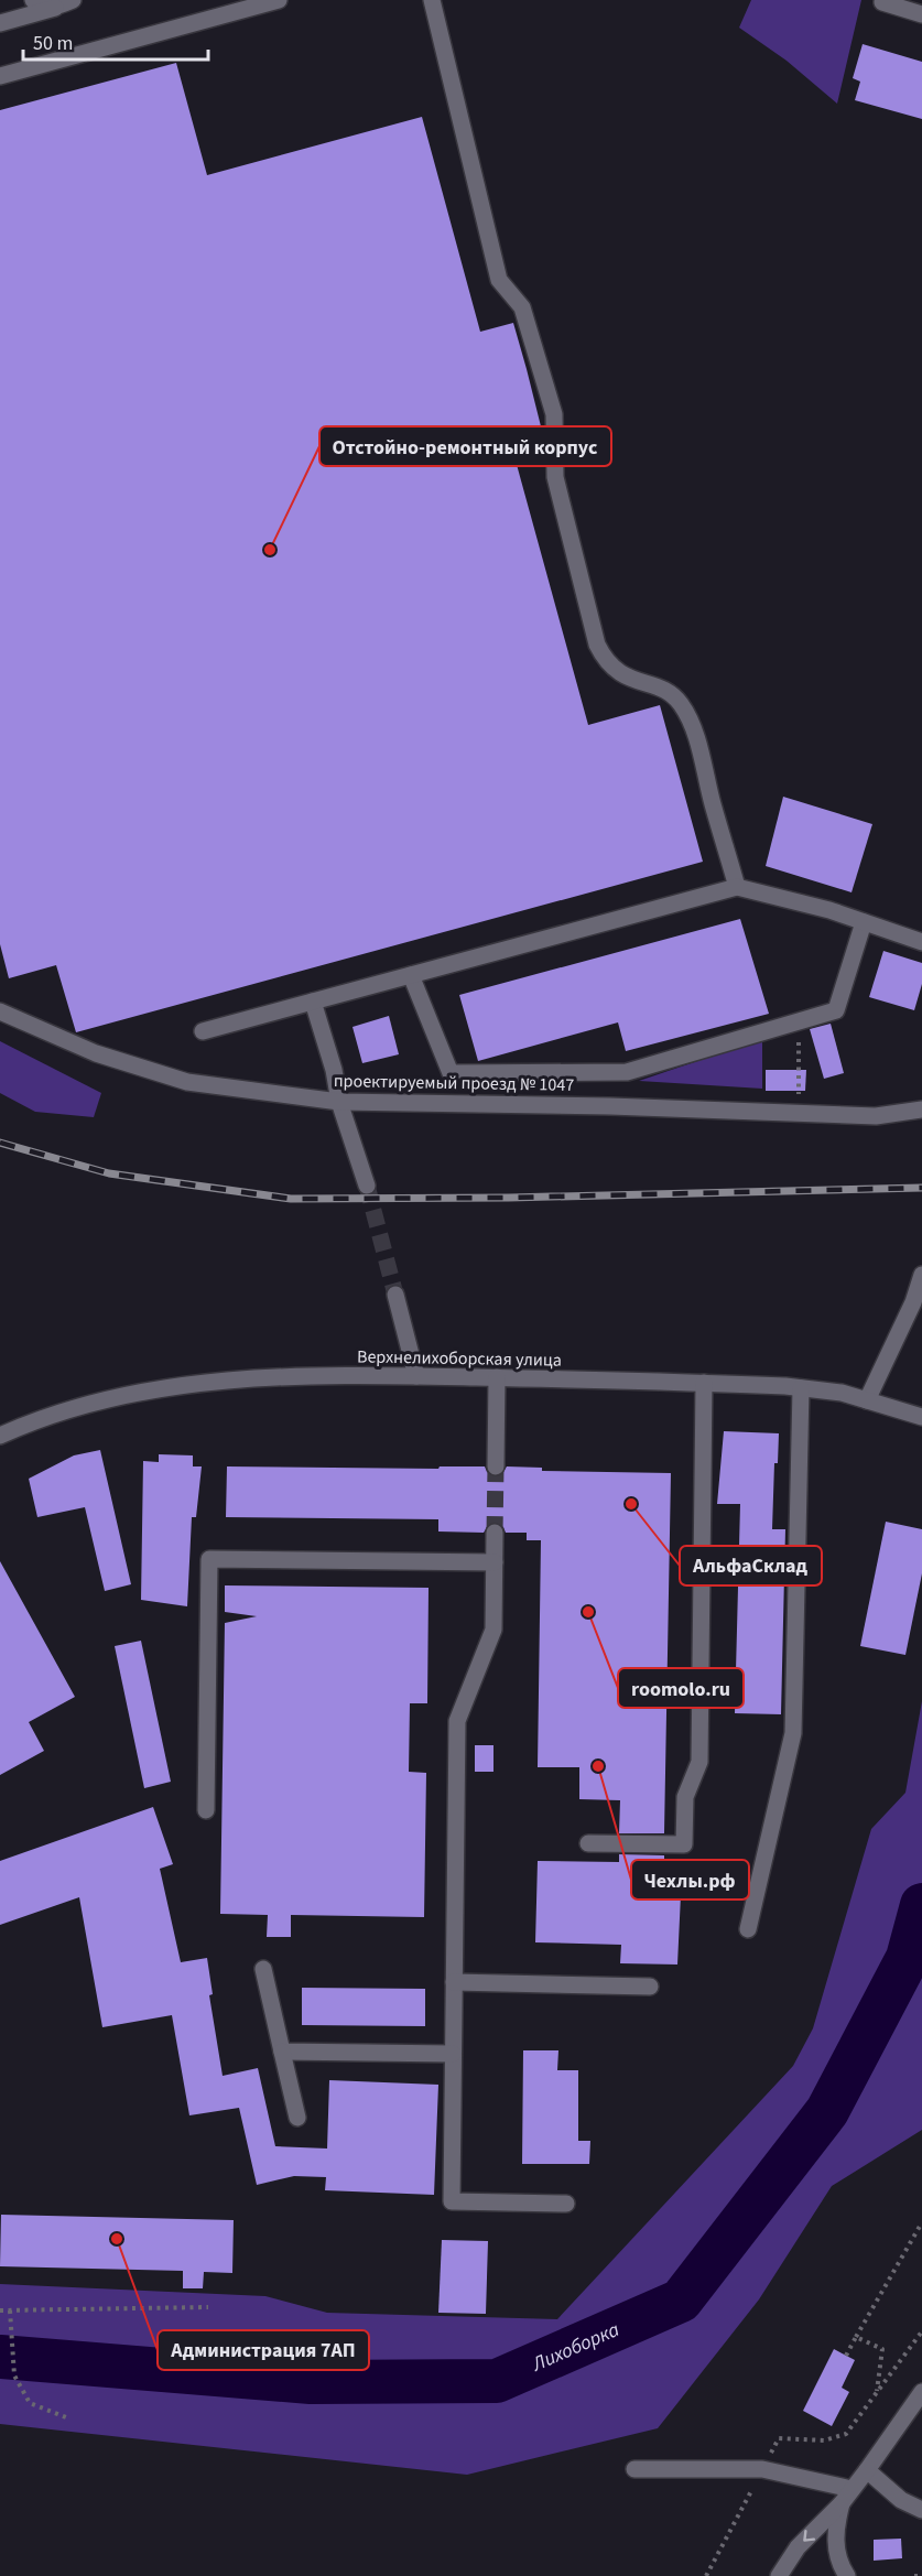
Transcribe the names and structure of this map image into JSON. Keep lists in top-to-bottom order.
{
  "streets": {
    "street": ["проектируемый проезд № 1047", "Верхнелихоборская улица"]
  },
  "water": ["Лихоборка"],
  "places": [
    "Отстойно-ремонтный корпус",
    "АльфаСклад",
    "roomolo.ru",
    "Чехлы.рф",
    "Администрация 7АП"
  ],
  "scale_bar": "50 m"
}
